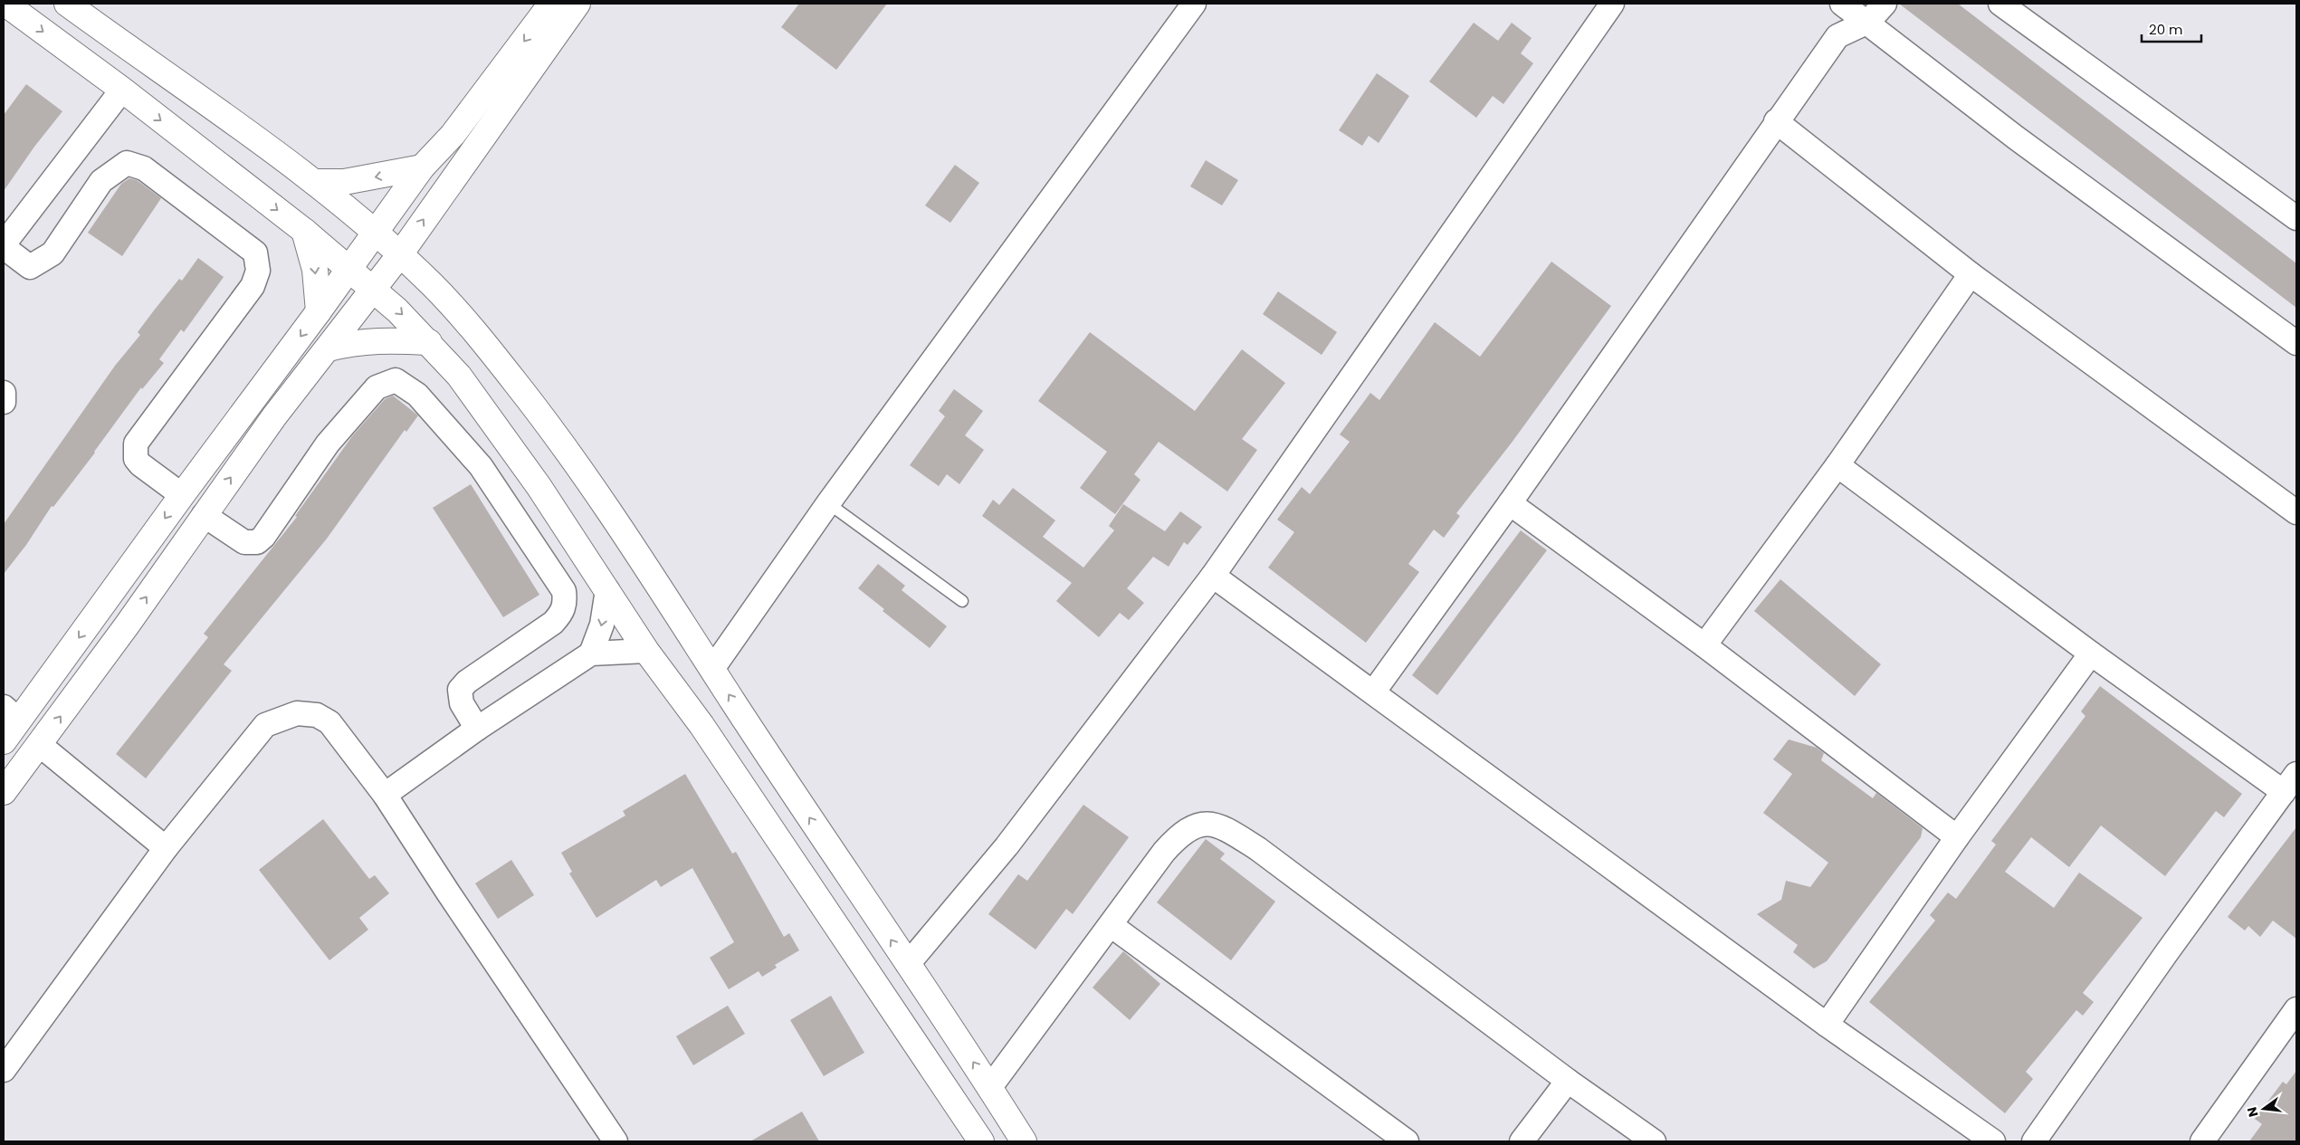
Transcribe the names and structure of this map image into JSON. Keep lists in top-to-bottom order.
{
  "scale_bar": "20 m",
  "north": "left"
}
